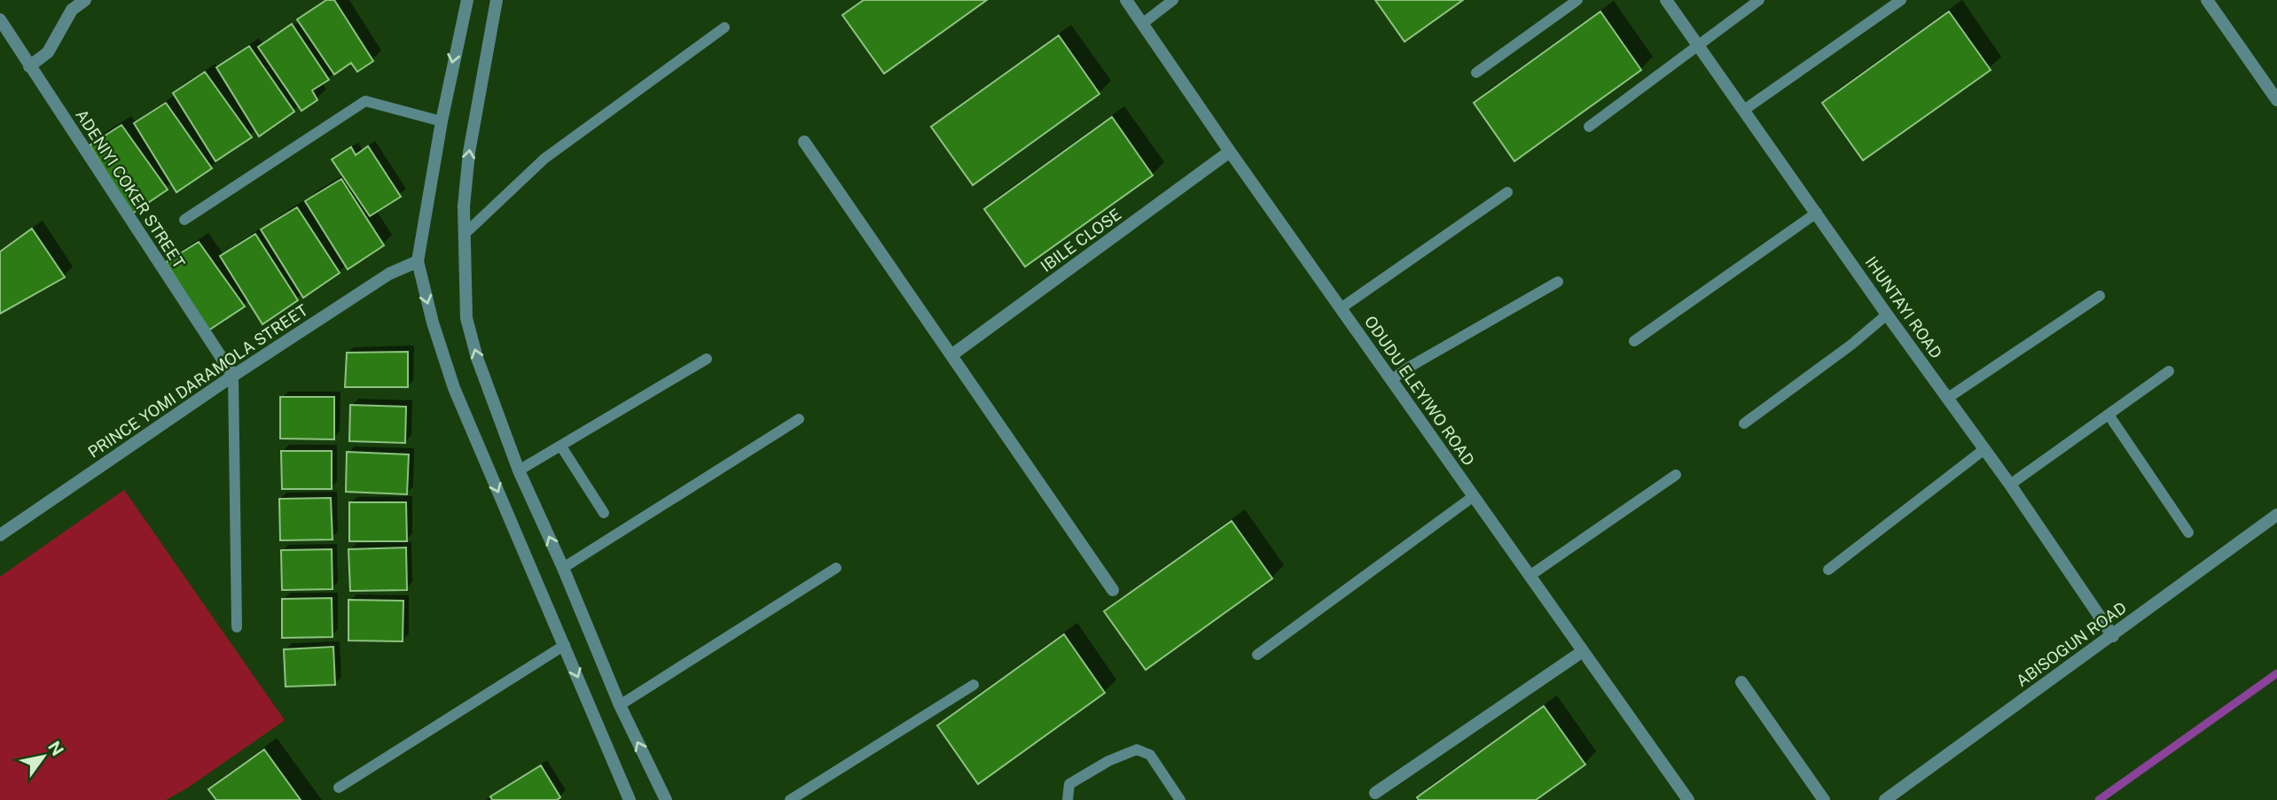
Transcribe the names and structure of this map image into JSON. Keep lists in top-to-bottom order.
{
  "streets": {
    "street": [
      "ADENIYI COKER STREET",
      "IBILE CLOSE",
      "IHUNTAYI ROAD",
      "PRINCE YOMI DARAMOLA STREET",
      "ODUDU ELEYIWO ROAD",
      "ABISOGUN ROAD"
    ]
  },
  "crossings": [
    ["ADENIYI COKER STREET", "PRINCE YOMI DARAMOLA STREET"],
    ["IBILE CLOSE", "ODUDU ELEYIWO ROAD"],
    ["IHUNTAYI ROAD", "ABISOGUN ROAD"]
  ],
  "north": "top right"
}
